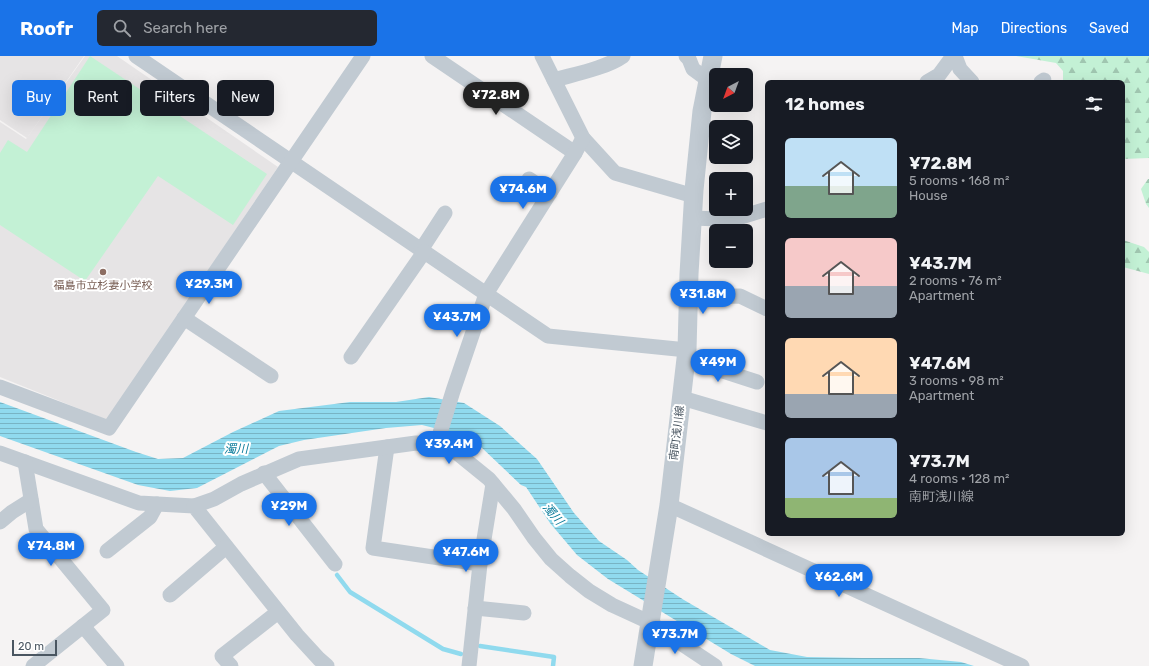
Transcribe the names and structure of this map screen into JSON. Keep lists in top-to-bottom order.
{
  "streets": {
    "street": ["南町浅川線"]
  },
  "water": ["濁川"],
  "places": ["福島市立杉妻小学校"],
  "scale_bar": "20 m",
  "north": "bottom left",
  "page": {
    "header": "Roofr",
    "search": "Search here",
    "nav": ["Map", "Directions", "Saved"],
    "map_buttons": ["+", "−"],
    "chip": [
      "Buy",
      "Rent",
      "Filters",
      "New"
    ],
    "heading": "12 homes",
    "price": [
      "¥72.8M",
      "¥74.6M",
      "¥29.3M",
      "¥31.8M",
      "¥43.7M",
      "¥49M",
      "¥39.4M",
      "¥29M",
      "¥74.8M",
      "¥47.6M",
      "¥62.6M",
      "¥73.7M"
    ],
    "list": [
      {
        "name": "¥72.8M",
        "note": "5 rooms · 168 m² · House"
      },
      {
        "name": "¥43.7M",
        "note": "2 rooms · 76 m² · Apartment"
      },
      {
        "name": "¥47.6M",
        "note": "3 rooms · 98 m² · Apartment"
      },
      {
        "name": "¥73.7M",
        "note": "4 rooms · 128 m² · 南町浅川線"
      }
    ],
    "scale": "20 m"
  }
}
